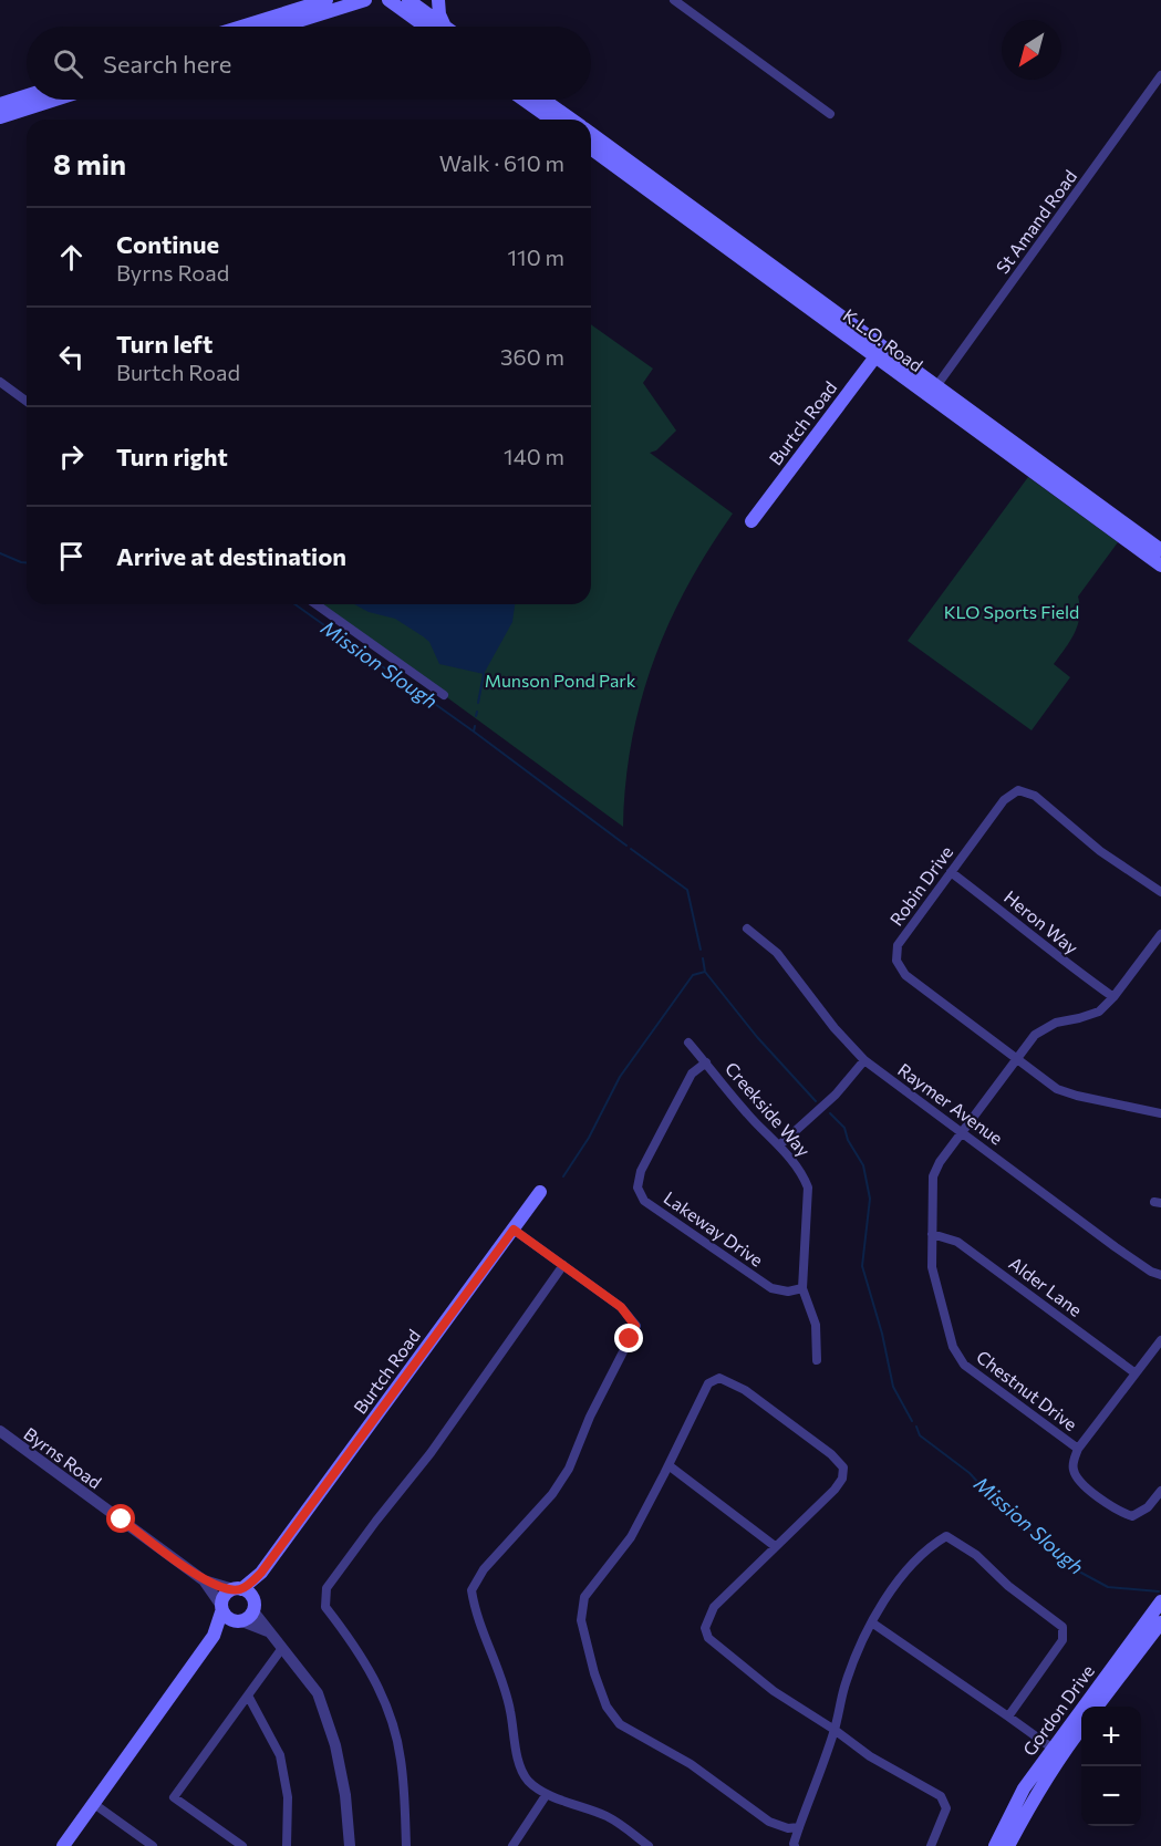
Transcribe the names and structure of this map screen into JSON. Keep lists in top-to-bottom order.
{
  "streets": {
    "main road": ["K.L.O. Road", "Burtch Road", "Gordon Drive"],
    "street": [
      "St Amand Road",
      "Robin Drive",
      "Heron Way",
      "Raymer Avenue",
      "Creekside Way",
      "Lakeway Drive",
      "Alder Lane",
      "Chestnut Drive",
      "Byrns Road"
    ]
  },
  "crossings": [
    ["St Amand Road", "K.L.O. Road"],
    ["K.L.O. Road", "Burtch Road"],
    ["Burtch Road", "Byrns Road"],
    ["Robin Drive", "Heron Way"],
    ["Robin Drive", "Chestnut Drive"],
    ["Heron Way", "Chestnut Drive"],
    ["Raymer Avenue", "Chestnut Drive"],
    ["Creekside Way", "Lakeway Drive"],
    ["Alder Lane", "Chestnut Drive"]
  ],
  "water": ["Mission Slough"],
  "parks": ["KLO Sports Field", "Munson Pond Park"],
  "north": "bottom left",
  "page": {
    "search": "Search here",
    "heading": ["8 min", "Walk · 610 m"],
    "list": [
      ["Continue", "Byrns Road", "110 m"],
      ["Turn left", "Burtch Road", "360 m"],
      ["Turn right", "140 m"],
      "Arrive at destination"
    ],
    "map_buttons": ["+", "−"]
  }
}
